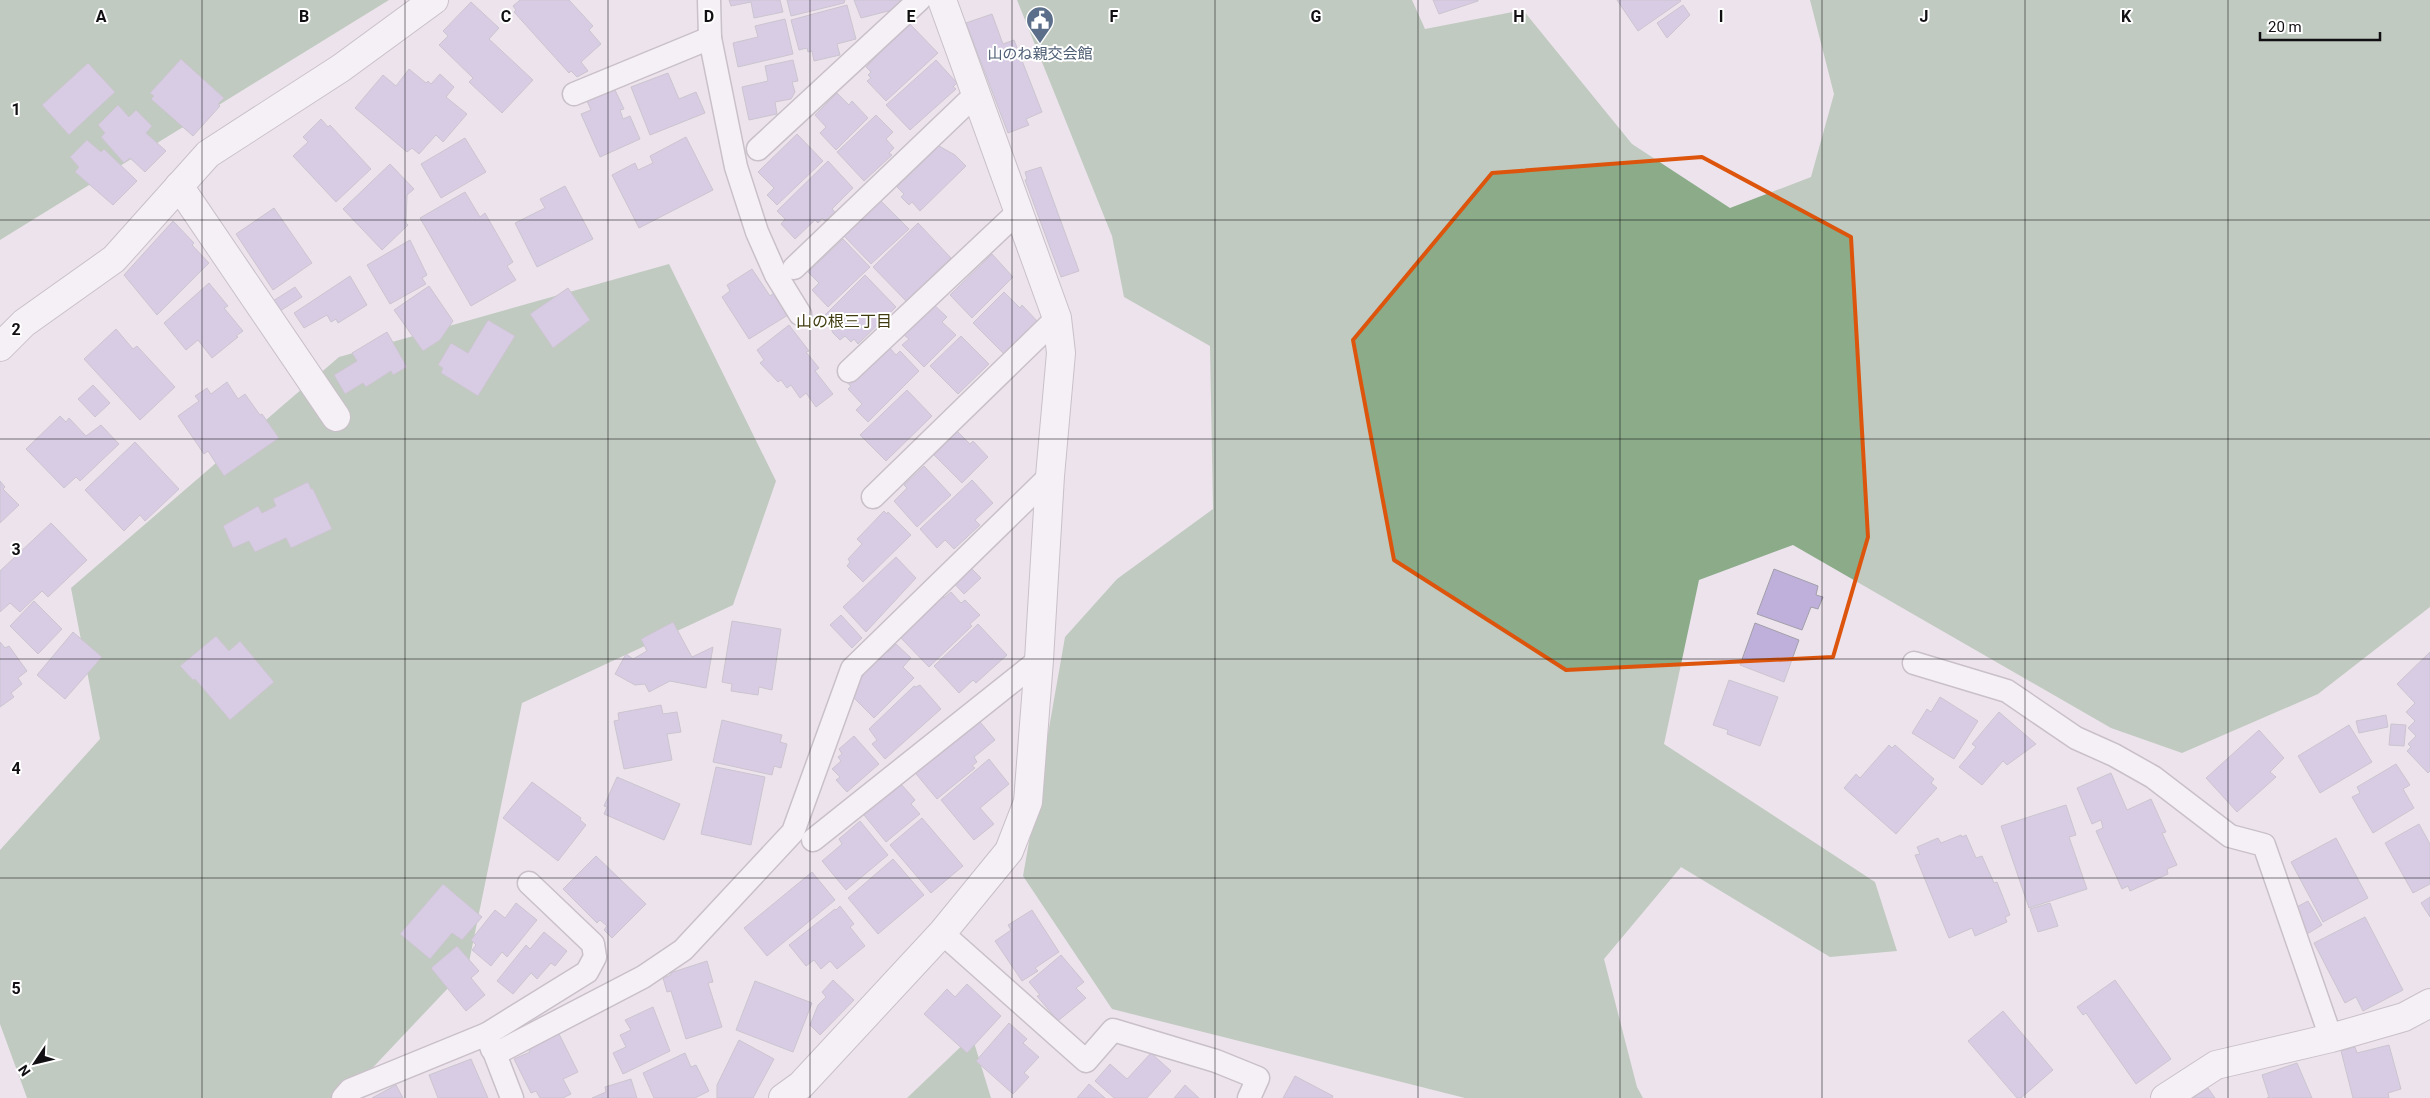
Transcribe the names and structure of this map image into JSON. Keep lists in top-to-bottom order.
{
  "districts": ["山の根三丁目"],
  "places": {
    "public building": ["山のね親交会館"]
  },
  "scale_bar": "20 m",
  "north": "bottom left",
  "grid": {
    "columns": [
      "A",
      "B",
      "C",
      "D",
      "E",
      "F",
      "G",
      "H",
      "I",
      "J",
      "K"
    ],
    "rows": [
      "1",
      "2",
      "3",
      "4",
      "5"
    ]
  }
}
